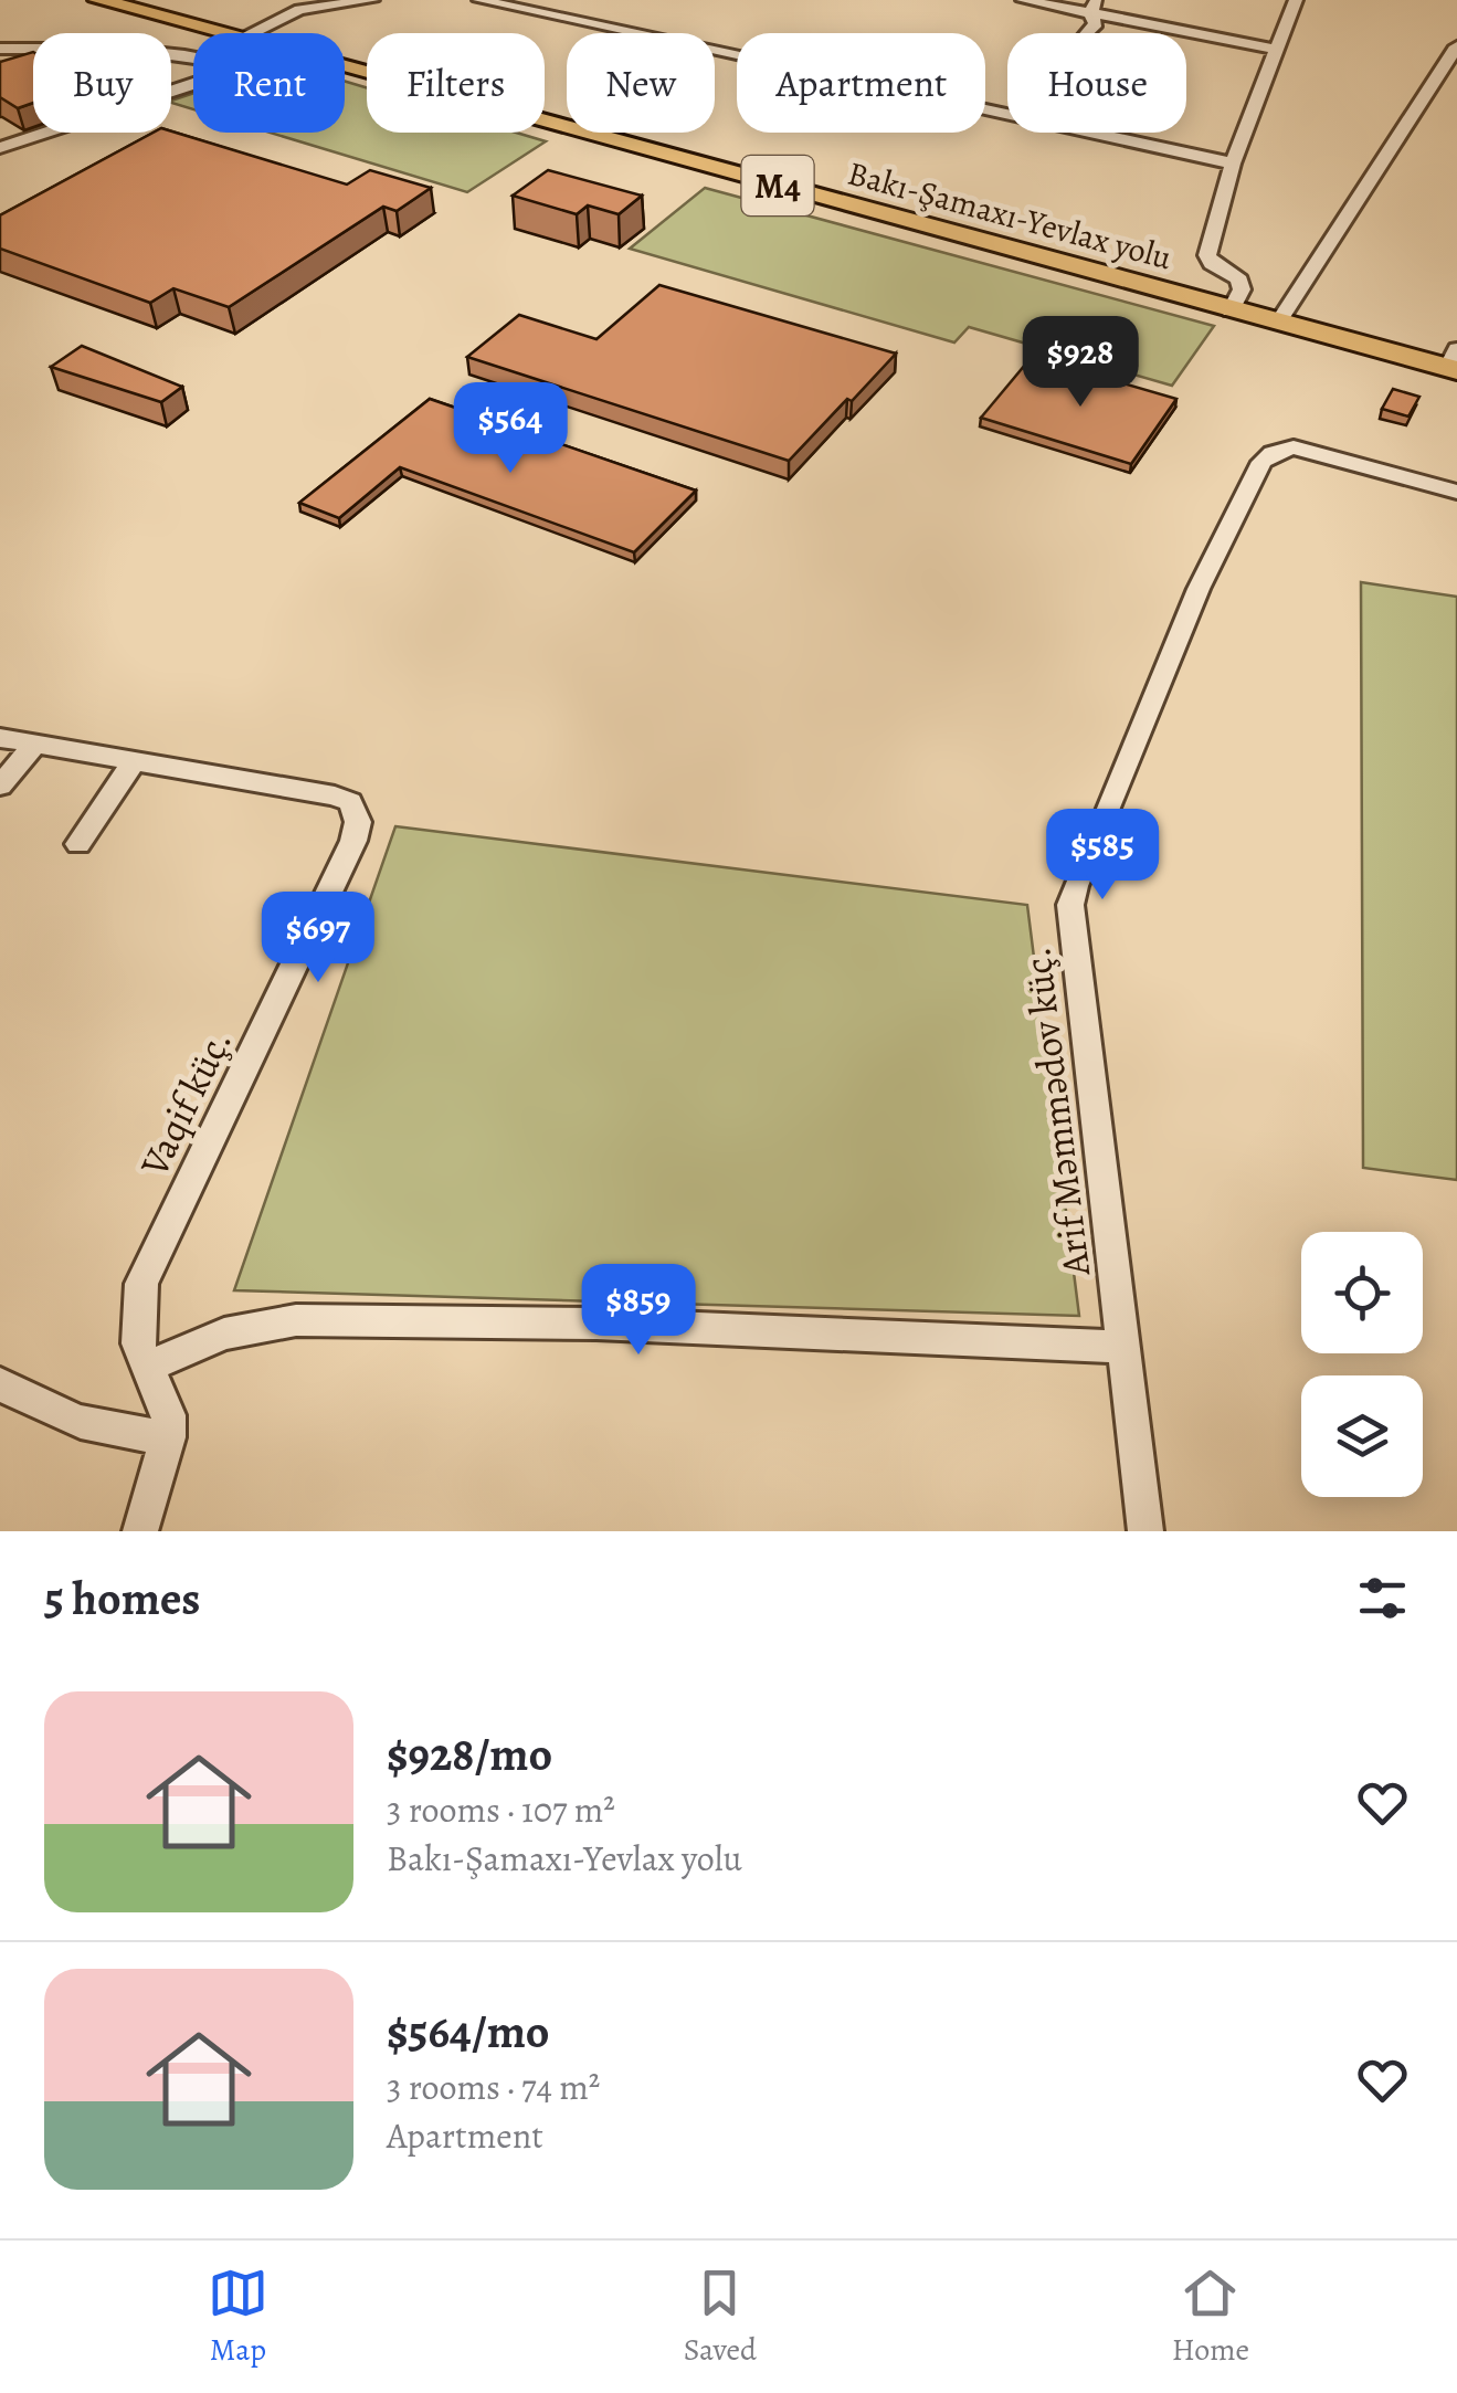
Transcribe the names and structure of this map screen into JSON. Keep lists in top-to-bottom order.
{
  "streets": {
    "highway": ["M4", "Bakı-Şamaxı-Yevlax yolu"],
    "street": ["Vaqif küç.", "Arif Məmmədov küç."]
  },
  "page": {
    "chip": [
      "Buy",
      "Rent",
      "Filters",
      "New",
      "Apartment",
      "House"
    ],
    "price": [
      "$928",
      "$564",
      "$585",
      "$697",
      "$859"
    ],
    "heading": "5 homes",
    "list": [
      {
        "name": "$928/mo",
        "note": "3 rooms · 107 m² · Bakı-Şamaxı-Yevlax yolu"
      },
      {
        "name": "$564/mo",
        "note": "3 rooms · 74 m² · Apartment"
      }
    ],
    "tabs": ["Map", "Saved", "Home"]
  }
}
